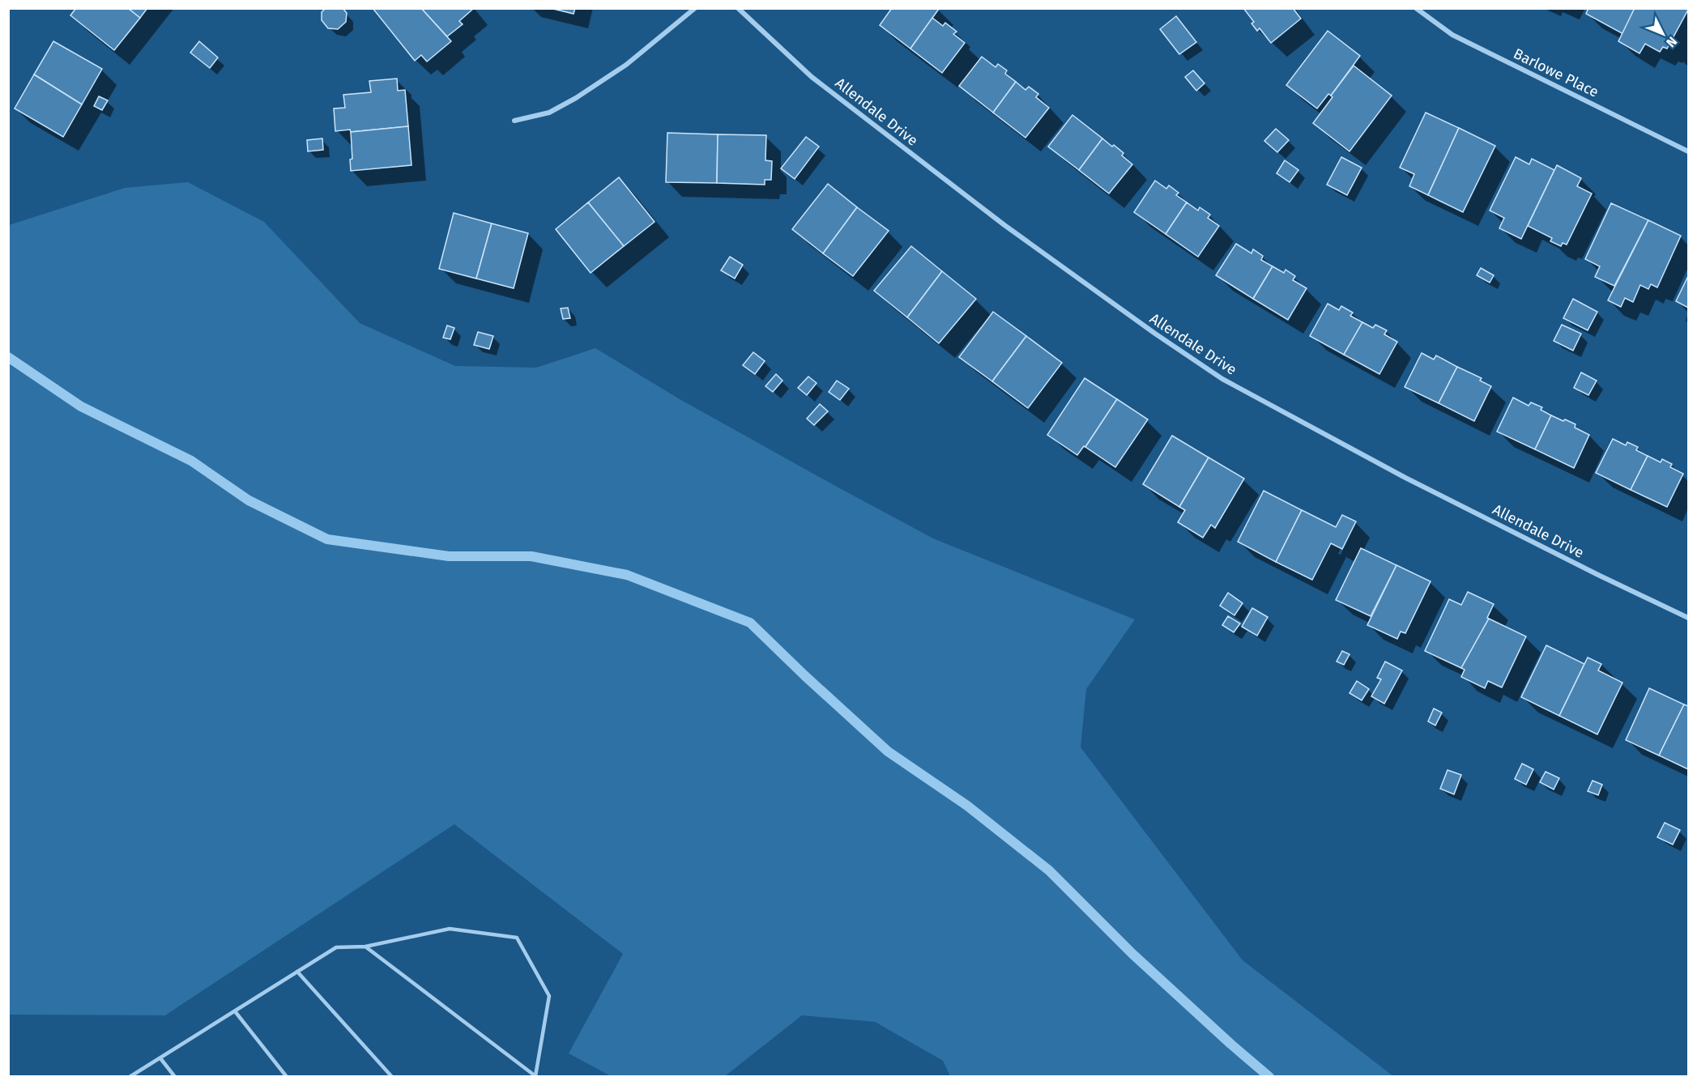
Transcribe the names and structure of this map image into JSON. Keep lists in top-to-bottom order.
{
  "streets": {
    "street": ["Barlowe Place", "Allendale Drive"]
  },
  "north": "bottom right"
}
